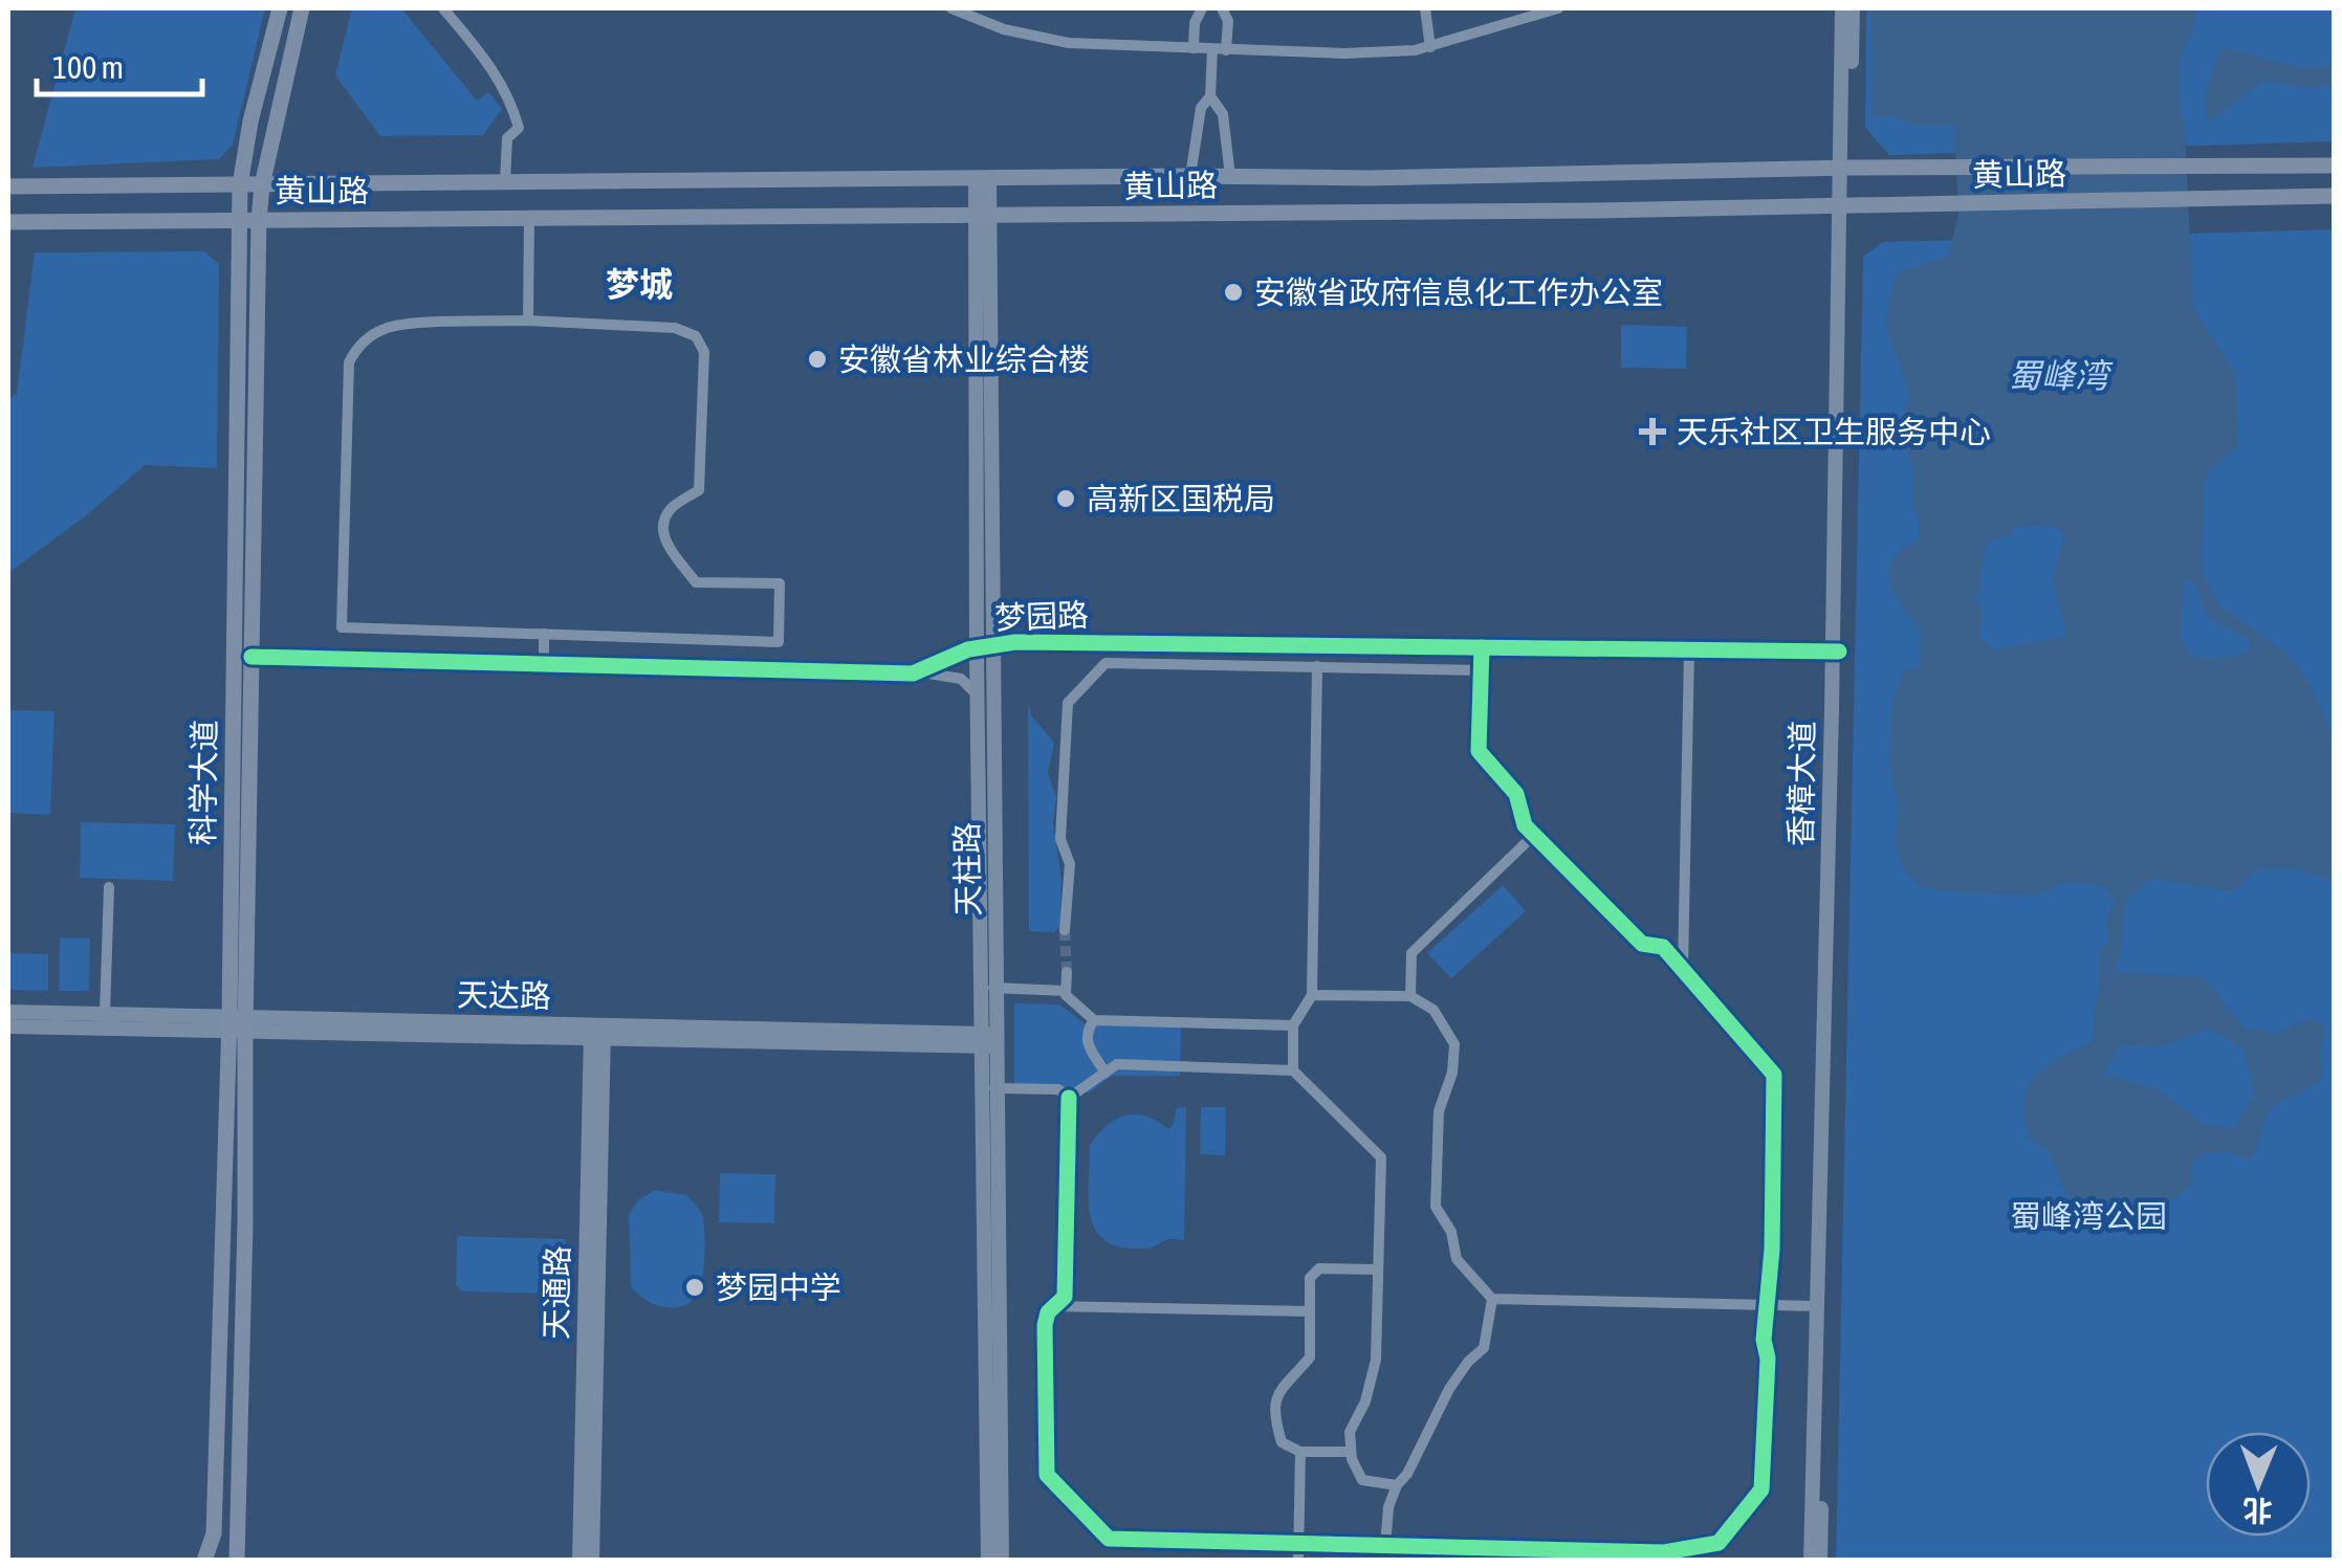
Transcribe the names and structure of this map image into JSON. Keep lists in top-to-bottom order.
{
  "streets": {
    "main road": ["黄山路", "科学大道"],
    "street": [
      "梦园路",
      "香樟大道",
      "天柱路",
      "天达路",
      "天通路"
    ]
  },
  "crossings": [
    ["黄山路", "科学大道"],
    ["黄山路", "香樟大道"],
    ["黄山路", "天柱路"],
    ["梦园路", "科学大道"],
    ["梦园路", "香樟大道"],
    ["梦园路", "天柱路"],
    ["科学大道", "天达路"],
    ["天柱路", "天达路"],
    ["天达路", "天通路"]
  ],
  "districts": ["梦城"],
  "water": ["蜀峰湾"],
  "parks": ["蜀峰湾公园"],
  "places": {
    "other": [
      "安徽省政府信息化工作办公室",
      "安徽省林业综合楼",
      "高新区国税局",
      "梦园中学"
    ],
    "health": ["天乐社区卫生服务中心"]
  },
  "scale_bar": "100 m",
  "north": "bottom"
}
